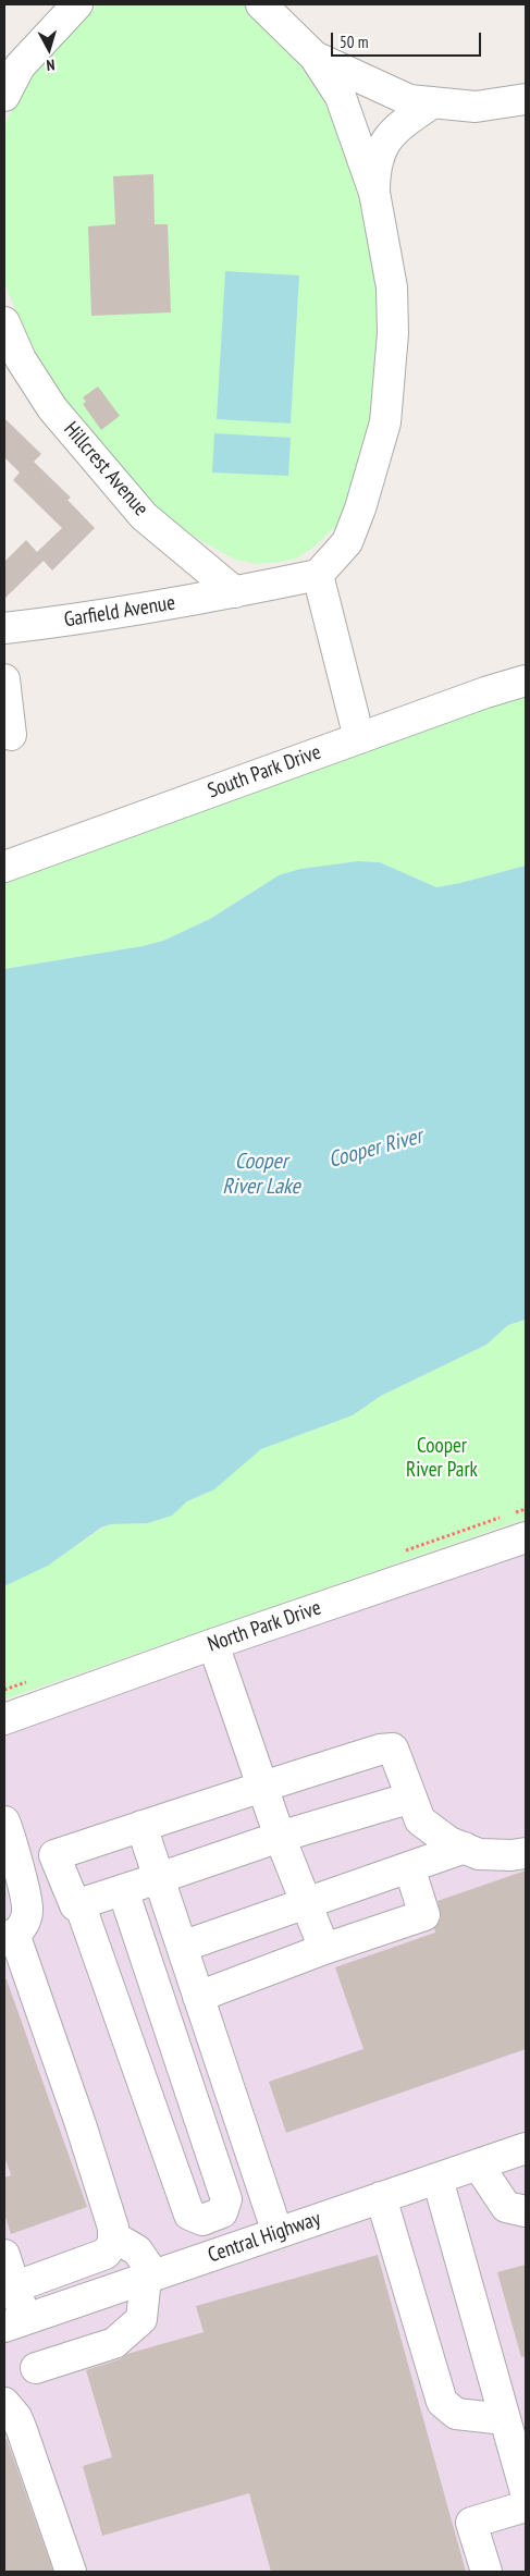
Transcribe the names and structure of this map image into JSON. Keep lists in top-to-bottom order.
{
  "streets": {
    "street": [
      "Hillcrest Avenue",
      "Garfield Avenue",
      "South Park Drive",
      "North Park Drive",
      "Central Highway"
    ]
  },
  "crossings": [
    ["Hillcrest Avenue", "Garfield Avenue"]
  ],
  "water": ["Cooper River", "Cooper River Lake"],
  "parks": ["Cooper River Park"],
  "scale_bar": "50 m",
  "north": "bottom"
}
